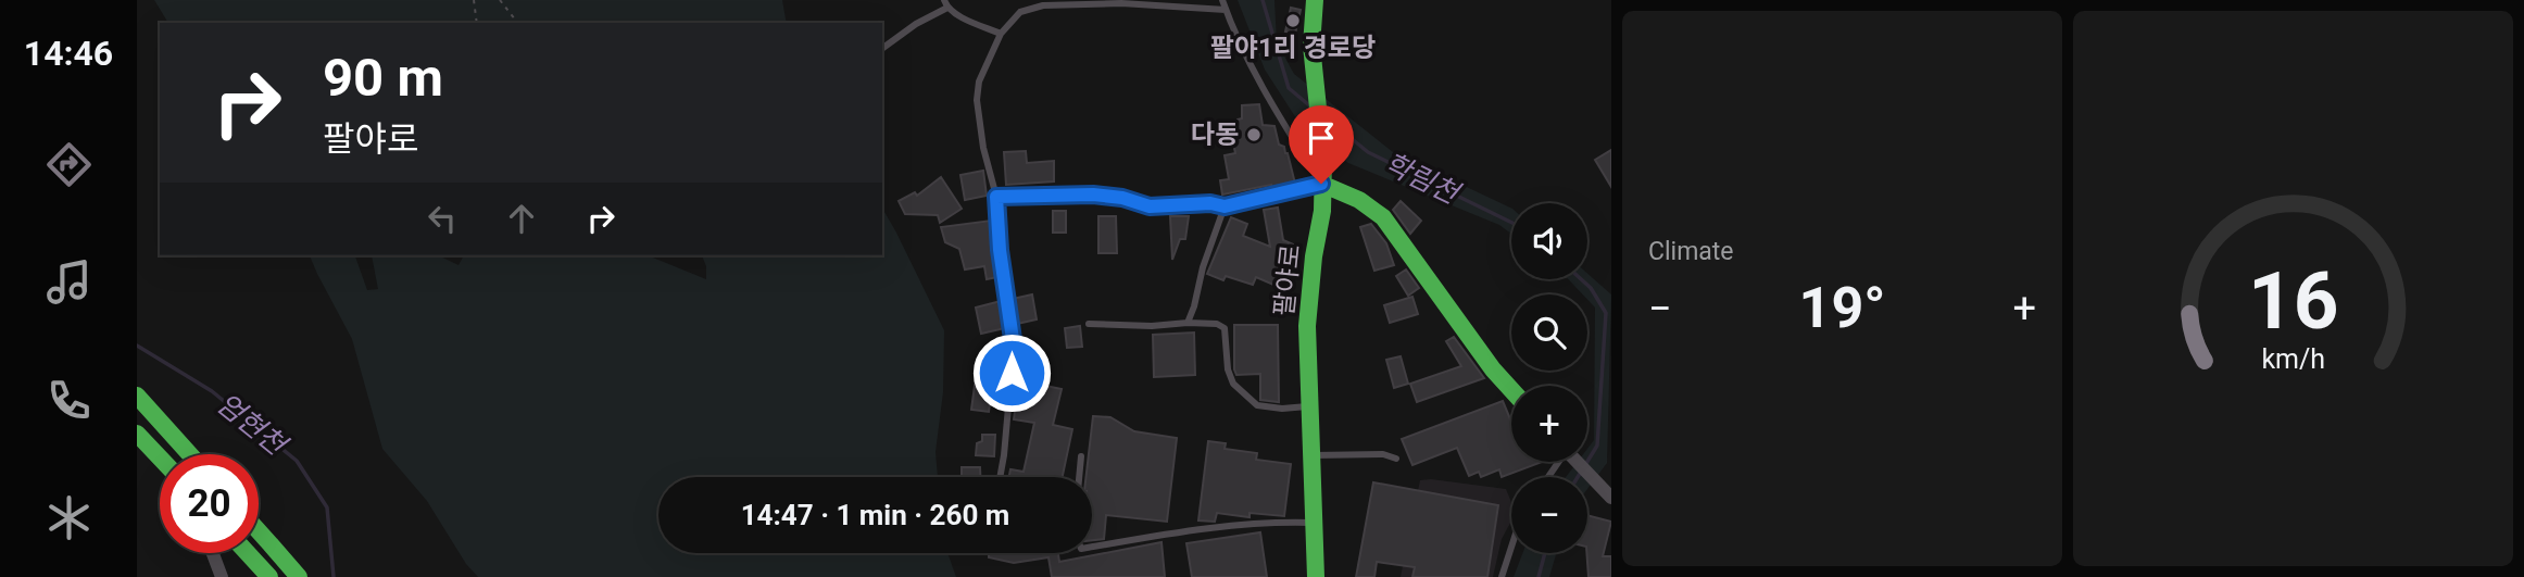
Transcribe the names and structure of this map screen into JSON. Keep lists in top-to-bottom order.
{
  "streets": {
    "main road": ["팔야로"]
  },
  "water": ["학림천", "엄현천"],
  "places": ["팔야1리 경로당", "다동"],
  "page": {
    "tabs": "14:46",
    "tile": "Climate",
    "turn": ["90 m", "팔야로"],
    "map_buttons": ["+", "−"],
    "heat": ["−", "19°", "+"],
    "limit": "20",
    "trip": "14:47 · 1 min · 260 m",
    "gauge": ["16", "km/h"]
  }
}
